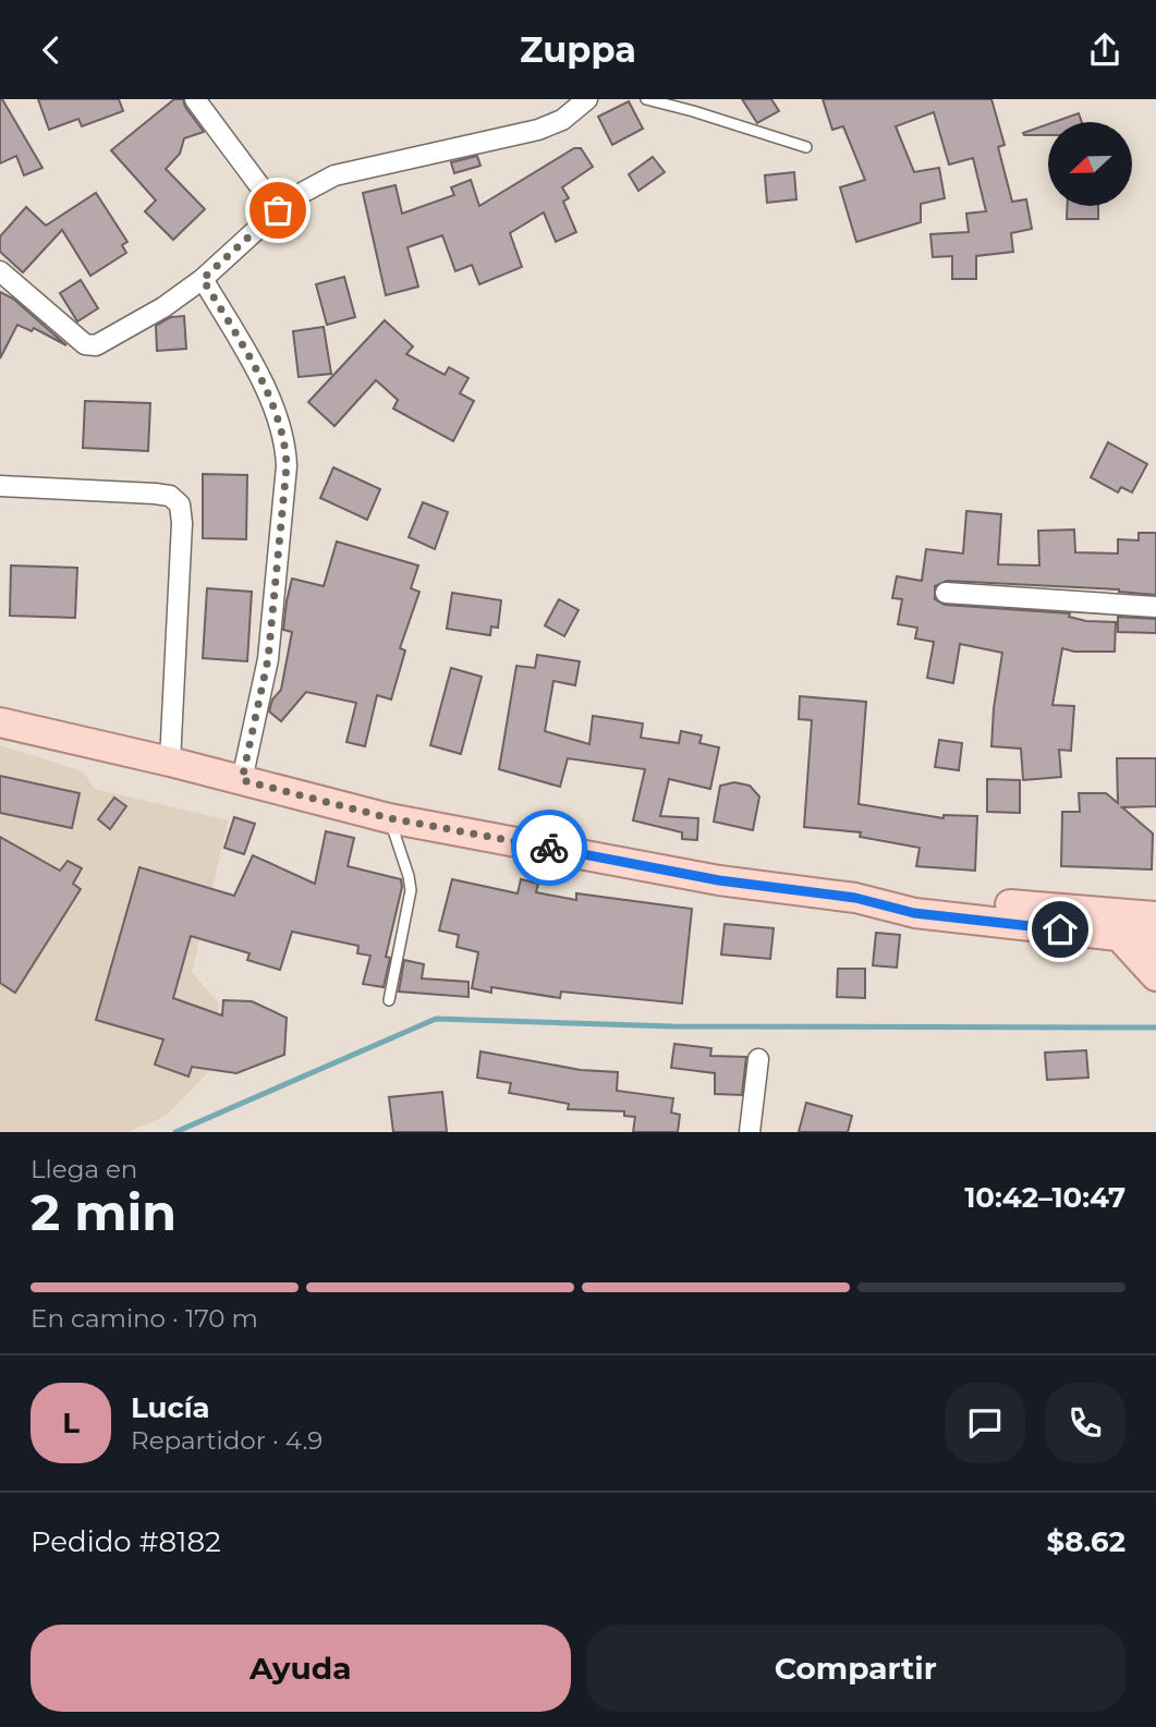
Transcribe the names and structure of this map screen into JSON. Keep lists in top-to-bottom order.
{
  "north": "left",
  "page": {
    "header": "Zuppa",
    "heading": ["2 min", "Llega en", "10:42–10:47"],
    "panel": [
      "Lucía",
      "Repartidor · 4.9",
      "Pedido #8182",
      "$8.62"
    ],
    "bar": "En camino · 170 m",
    "round": "L",
    "buttons": ["Ayuda", "Compartir"]
  }
}
